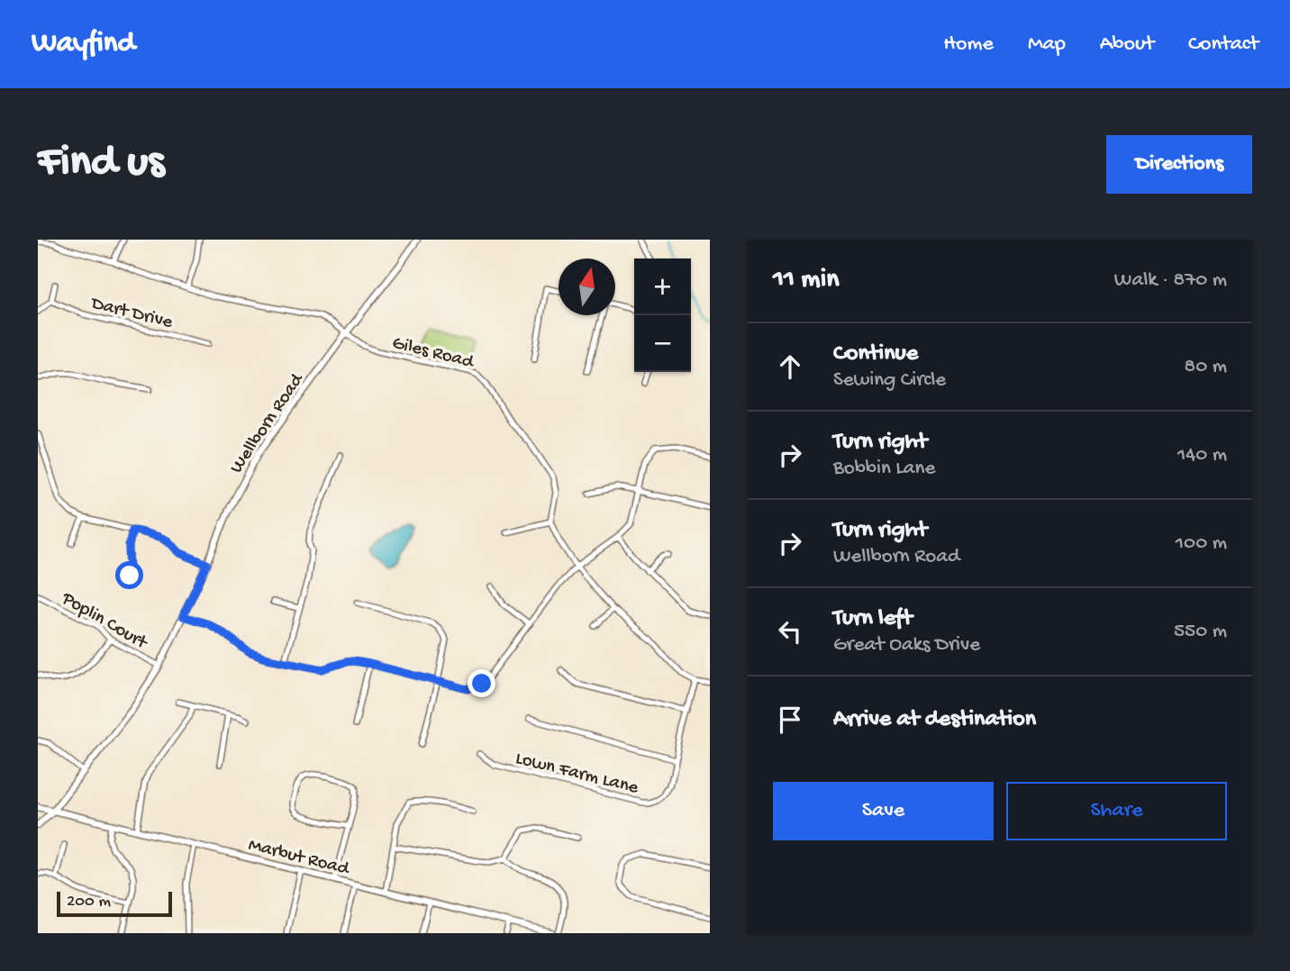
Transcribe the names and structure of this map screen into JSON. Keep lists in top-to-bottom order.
{
  "streets": {
    "street": [
      "Dart Drive",
      "Giles Road",
      "Wellborn Road",
      "Poplin Court",
      "Lown Farm Lane",
      "Marbut Road"
    ]
  },
  "crossings": [
    ["Giles Road", "Wellborn Road"],
    ["Wellborn Road", "Poplin Court"],
    ["Wellborn Road", "Marbut Road"]
  ],
  "scale_bar": "200 m",
  "north": "top",
  "page": {
    "header": "Wayfind",
    "nav": [
      "Home",
      "Map",
      "About",
      "Contact"
    ],
    "buttons": [
      "Directions",
      ["Save", "Share"]
    ],
    "title": "Find us",
    "heading": ["11 min", "Walk · 870 m"],
    "map_buttons": ["+", "−"],
    "list": [
      ["Continue", "Sewing Circle", "80 m"],
      ["Turn right", "Bobbin Lane", "140 m"],
      ["Turn right", "Wellborn Road", "100 m"],
      ["Turn left", "Great Oaks Drive", "550 m"],
      "Arrive at destination"
    ],
    "scale": "200 m"
  }
}
